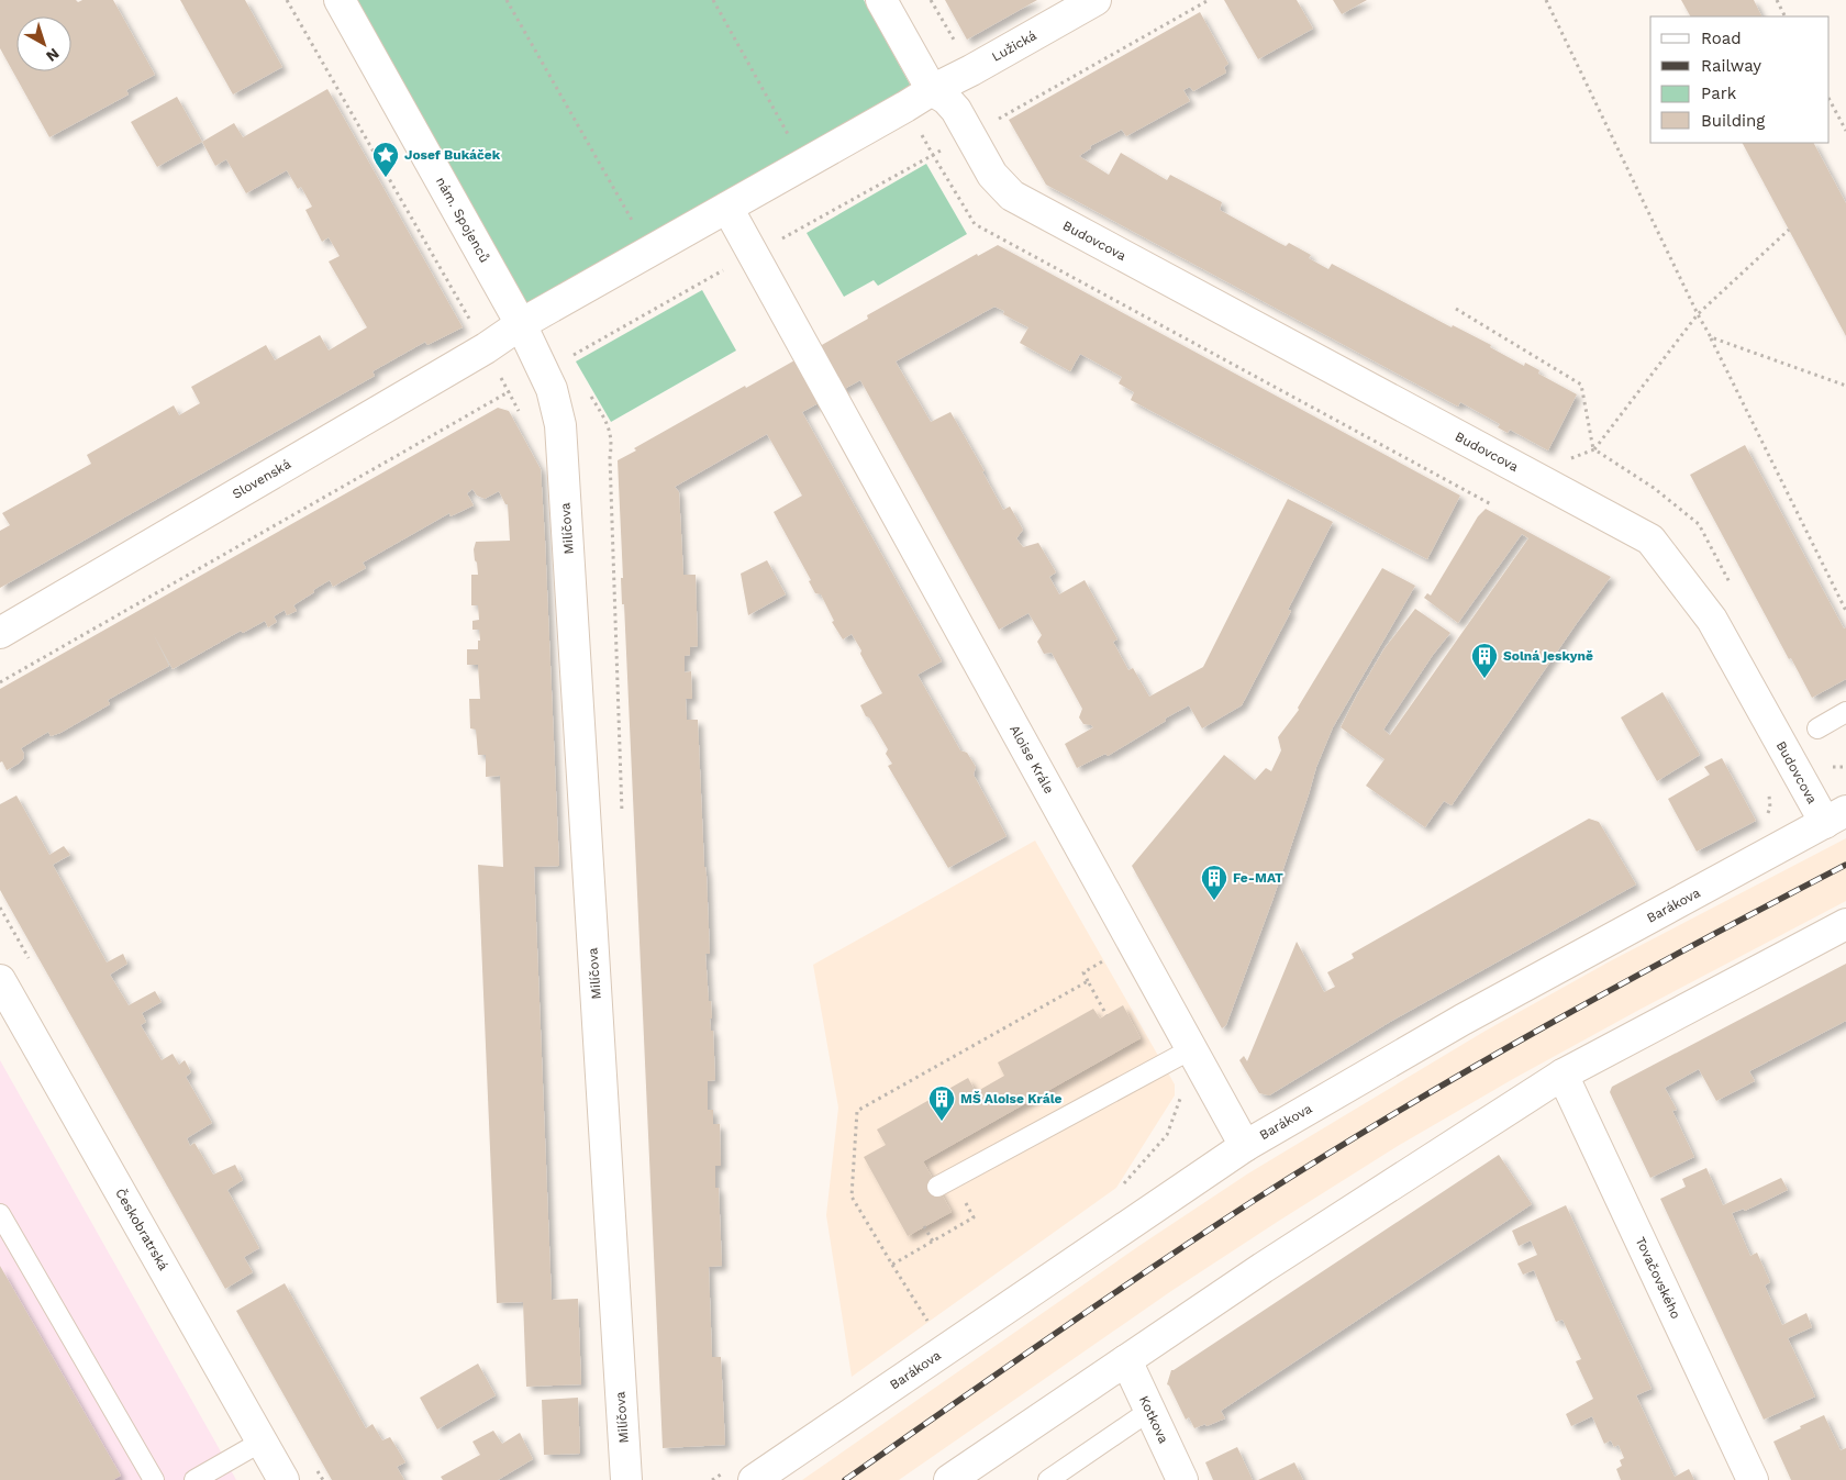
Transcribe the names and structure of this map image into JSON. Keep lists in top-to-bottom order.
{
  "streets": {
    "street": [
      "Lužická",
      "nám. Spojenců",
      "Budovcova",
      "Slovenská",
      "Milíčova",
      "Aloise Krále",
      "Barákova",
      "Českobratrská",
      "Tovačovského",
      "Kotkova"
    ]
  },
  "crossings": [
    ["nám. Spojenců", "Slovenská"],
    ["nám. Spojenců", "Milíčova"],
    ["Budovcova", "Barákova"],
    ["Aloise Krále", "Barákova"]
  ],
  "places": {
    "place": ["Josef Bukáček"],
    "building": ["Solná jeskyně", "Fe-MAT", "MŠ Aloise Krále"]
  },
  "legend": [
    "Road",
    "Railway",
    "Park",
    "Building"
  ],
  "north": "bottom right"
}
